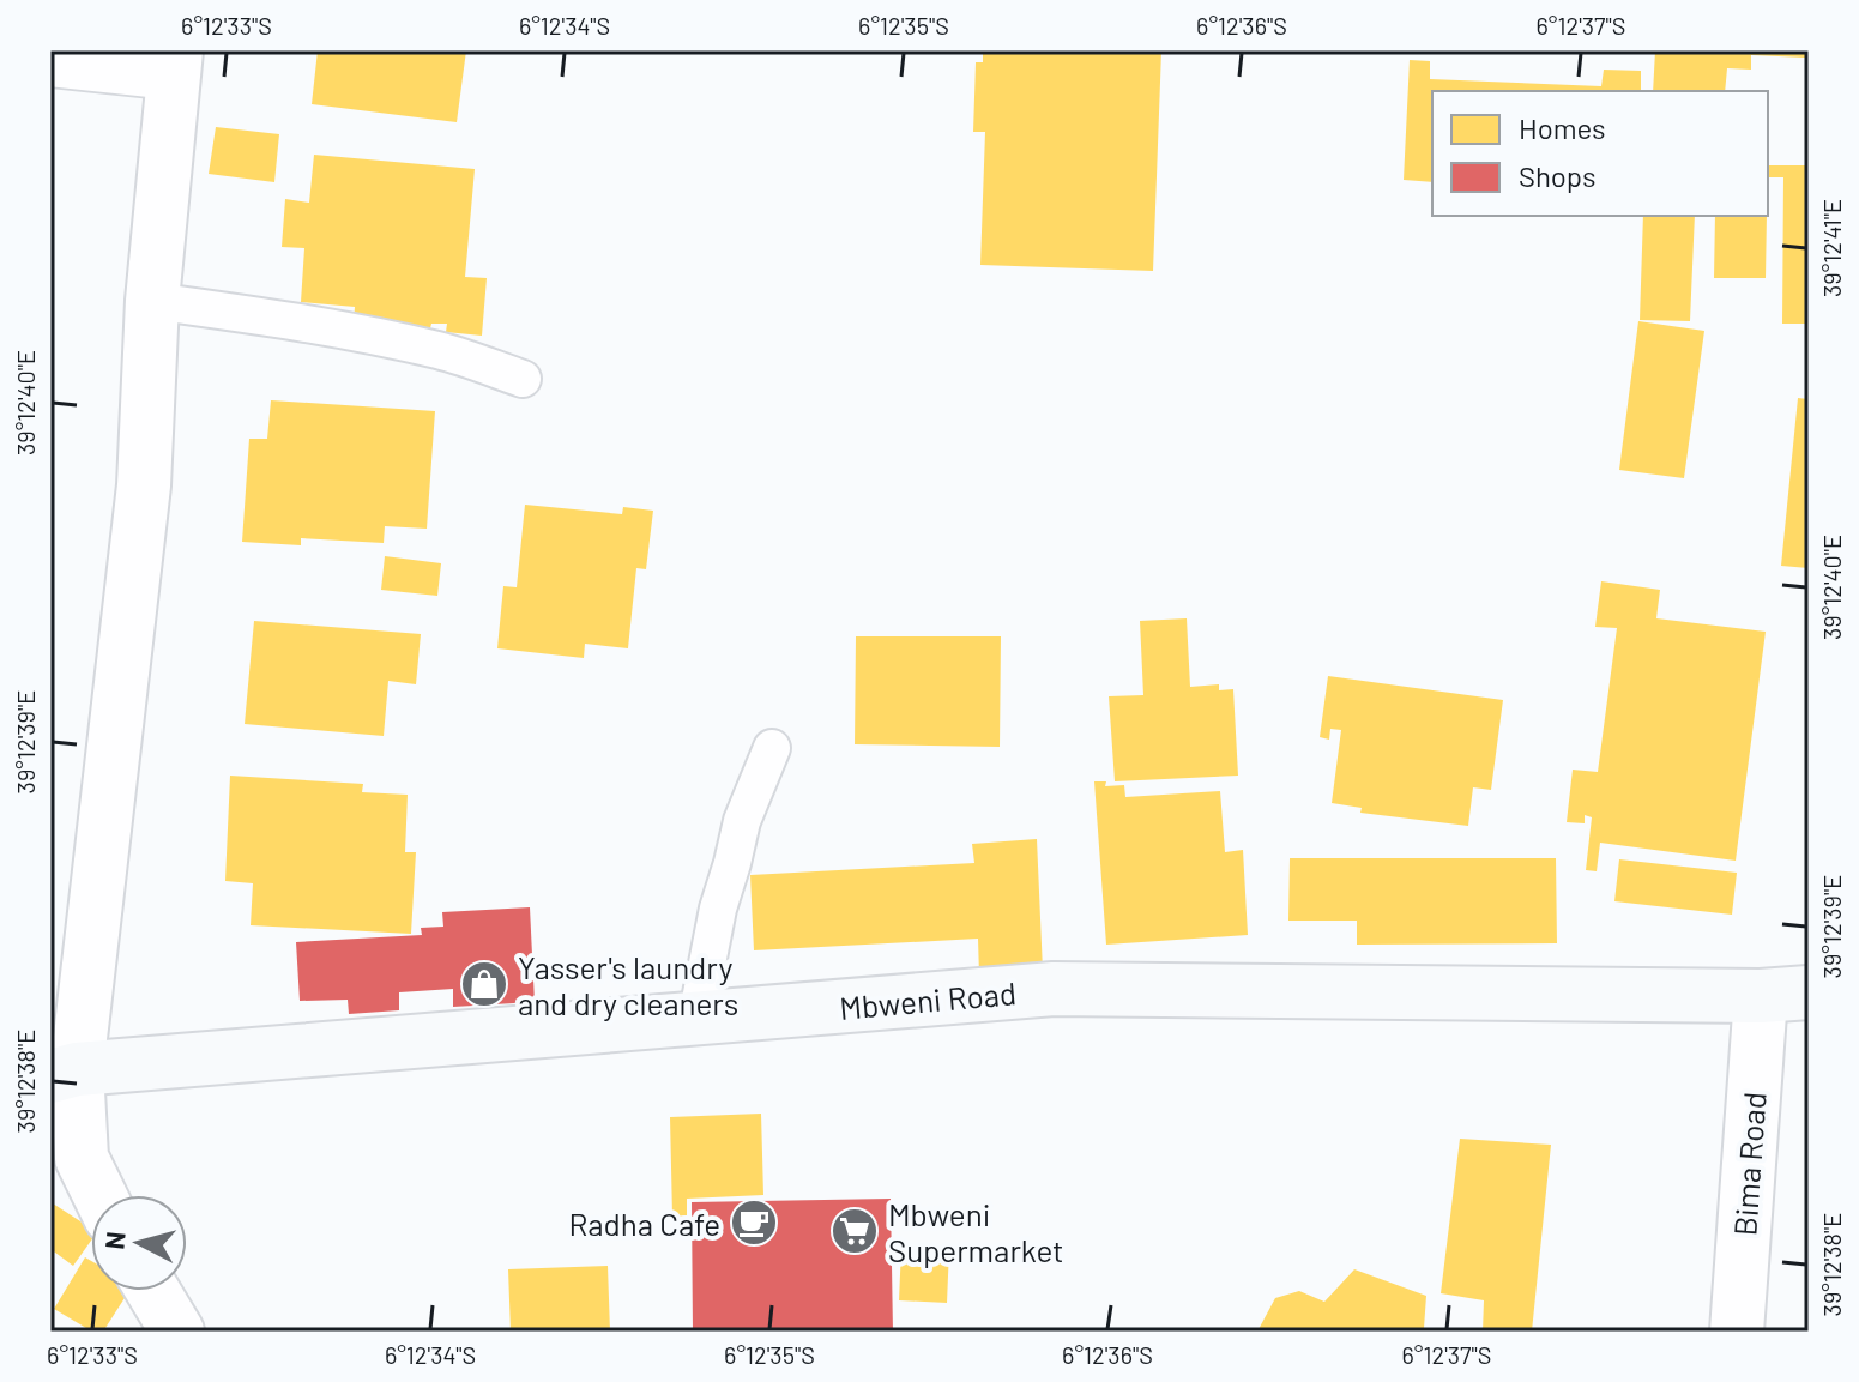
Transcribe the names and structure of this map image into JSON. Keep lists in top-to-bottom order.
{
  "streets": {
    "street": ["Mbweni Road", "Bima Road"]
  },
  "crossings": [
    ["Mbweni Road", "Bima Road"]
  ],
  "places": {
    "shop": ["Yasser's laundry and dry cleaners"],
    "cafe": ["Radha Cafe"],
    "supermarket": ["Mbweni Supermarket"]
  },
  "legend": ["Homes", "Shops"],
  "north": "left",
  "coordinates": [
    "6°12'33\"S",
    "6°12'34\"S",
    "6°12'35\"S",
    "6°12'36\"S",
    "6°12'37\"S",
    "39°12'41\"E",
    "39°12'40\"E",
    "39°12'39\"E",
    "39°12'38\"E"
  ]
}
